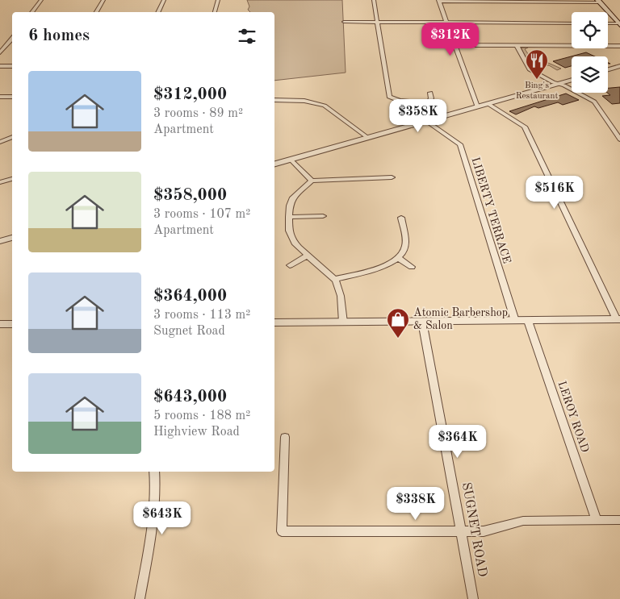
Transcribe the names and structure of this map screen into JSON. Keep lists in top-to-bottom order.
{
  "streets": {
    "street": ["LIBERTY TERRACE", "LEROY ROAD", "SUGNET ROAD"]
  },
  "places": {
    "restaurant": ["Bing's Restaurant"],
    "shop": ["Atomic Barbershop & Salon"]
  },
  "page": {
    "heading": "6 homes",
    "price": [
      "$312K",
      "$358K",
      "$516K",
      "$364K",
      "$338K",
      "$643K"
    ],
    "list": [
      {
        "name": "$312,000",
        "note": "3 rooms · 89 m² · Apartment"
      },
      {
        "name": "$358,000",
        "note": "3 rooms · 107 m² · Apartment"
      },
      {
        "name": "$364,000",
        "note": "3 rooms · 113 m² · Sugnet Road"
      },
      {
        "name": "$643,000",
        "note": "5 rooms · 188 m² · Highview Road"
      }
    ]
  }
}
